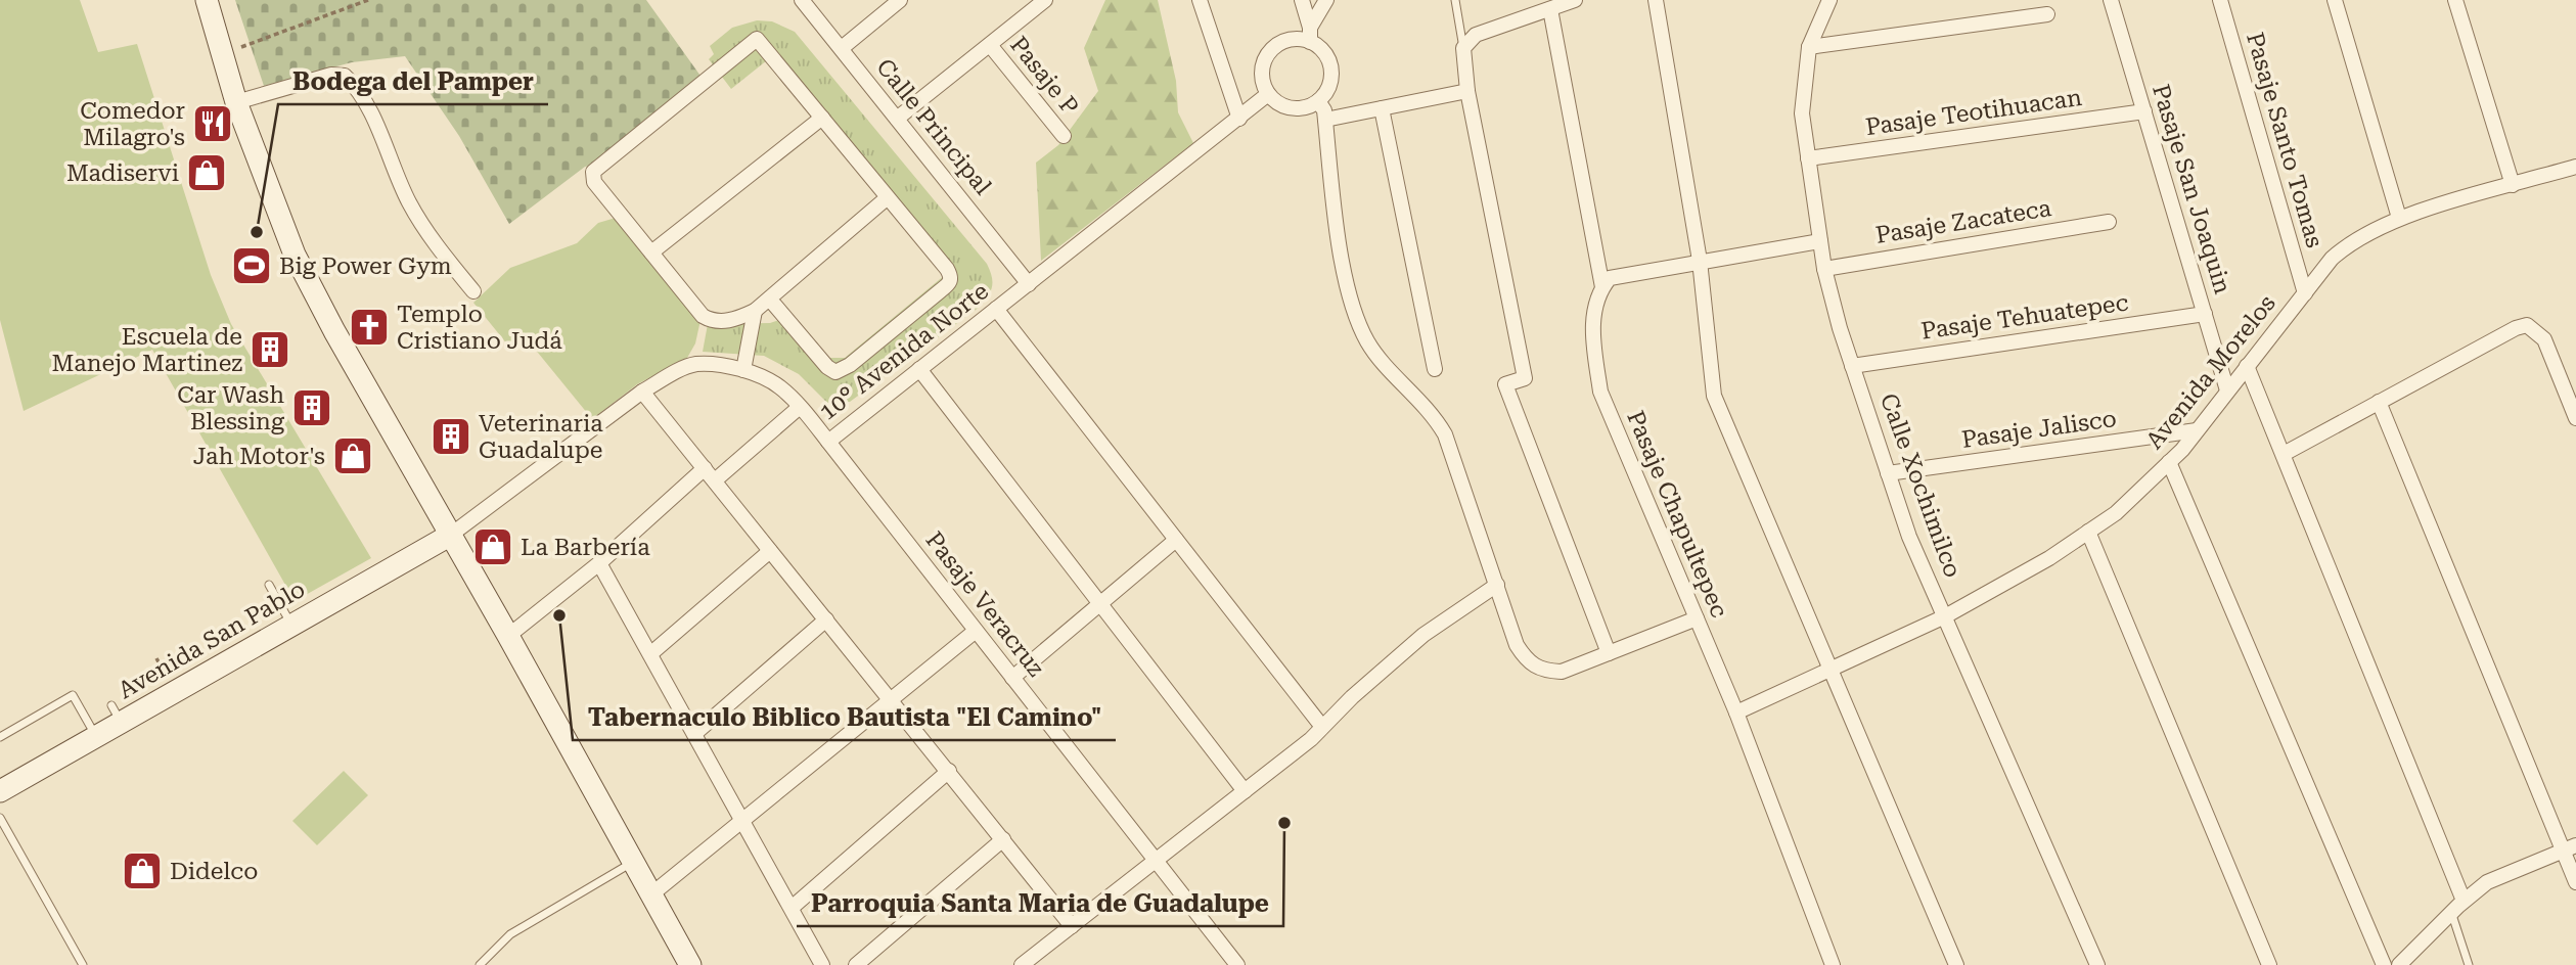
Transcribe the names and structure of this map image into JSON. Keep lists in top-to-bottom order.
{
  "streets": {
    "main road": ["Avenida San Pablo"],
    "street": [
      "Pasaje P",
      "Pasaje Teotihuacan",
      "Calle Principal",
      "Pasaje Santo Tomas",
      "Pasaje San Joaquin",
      "Pasaje Zacateca",
      "Pasaje Tehuatepec",
      "10° Avenida Norte",
      "Avenida Morelos",
      "Pasaje Jalisco",
      "Calle Xochimilco",
      "Pasaje Chapultepec",
      "Pasaje Veracruz"
    ]
  },
  "crossings": [
    ["Pasaje Teotihuacan", "Pasaje San Joaquin"],
    ["Pasaje Teotihuacan", "Calle Xochimilco"],
    ["Calle Principal", "10° Avenida Norte"],
    ["Pasaje Santo Tomas", "Avenida Morelos"],
    ["Pasaje San Joaquin", "Pasaje Tehuatepec"],
    ["Pasaje San Joaquin", "Avenida Morelos"],
    ["Pasaje Zacateca", "Calle Xochimilco"],
    ["Pasaje Tehuatepec", "Calle Xochimilco"],
    ["10° Avenida Norte", "Pasaje Veracruz"],
    ["10° Avenida Norte", "Avenida San Pablo"],
    ["Avenida Morelos", "Pasaje Jalisco"],
    ["Avenida Morelos", "Calle Xochimilco"],
    ["Avenida Morelos", "Pasaje Chapultepec"],
    ["Pasaje Jalisco", "Calle Xochimilco"]
  ],
  "places": {
    "restaurant": ["Comedor Milagro's"],
    "shop": [
      "Madiservi",
      "Jah Motor's",
      "La Barbería",
      "Didelco"
    ],
    "other": ["Bodega del Pamper", "Tabernaculo Biblico Bautista \"El Camino\"", "Parroquia Santa Maria de Guadalupe"],
    "sports": ["Big Power Gym"],
    "church": ["Templo Cristiano Judá"],
    "building": ["Escuela de Manejo Martinez", "Car Wash Blessing", "Veterinaria Guadalupe"]
  }
}
